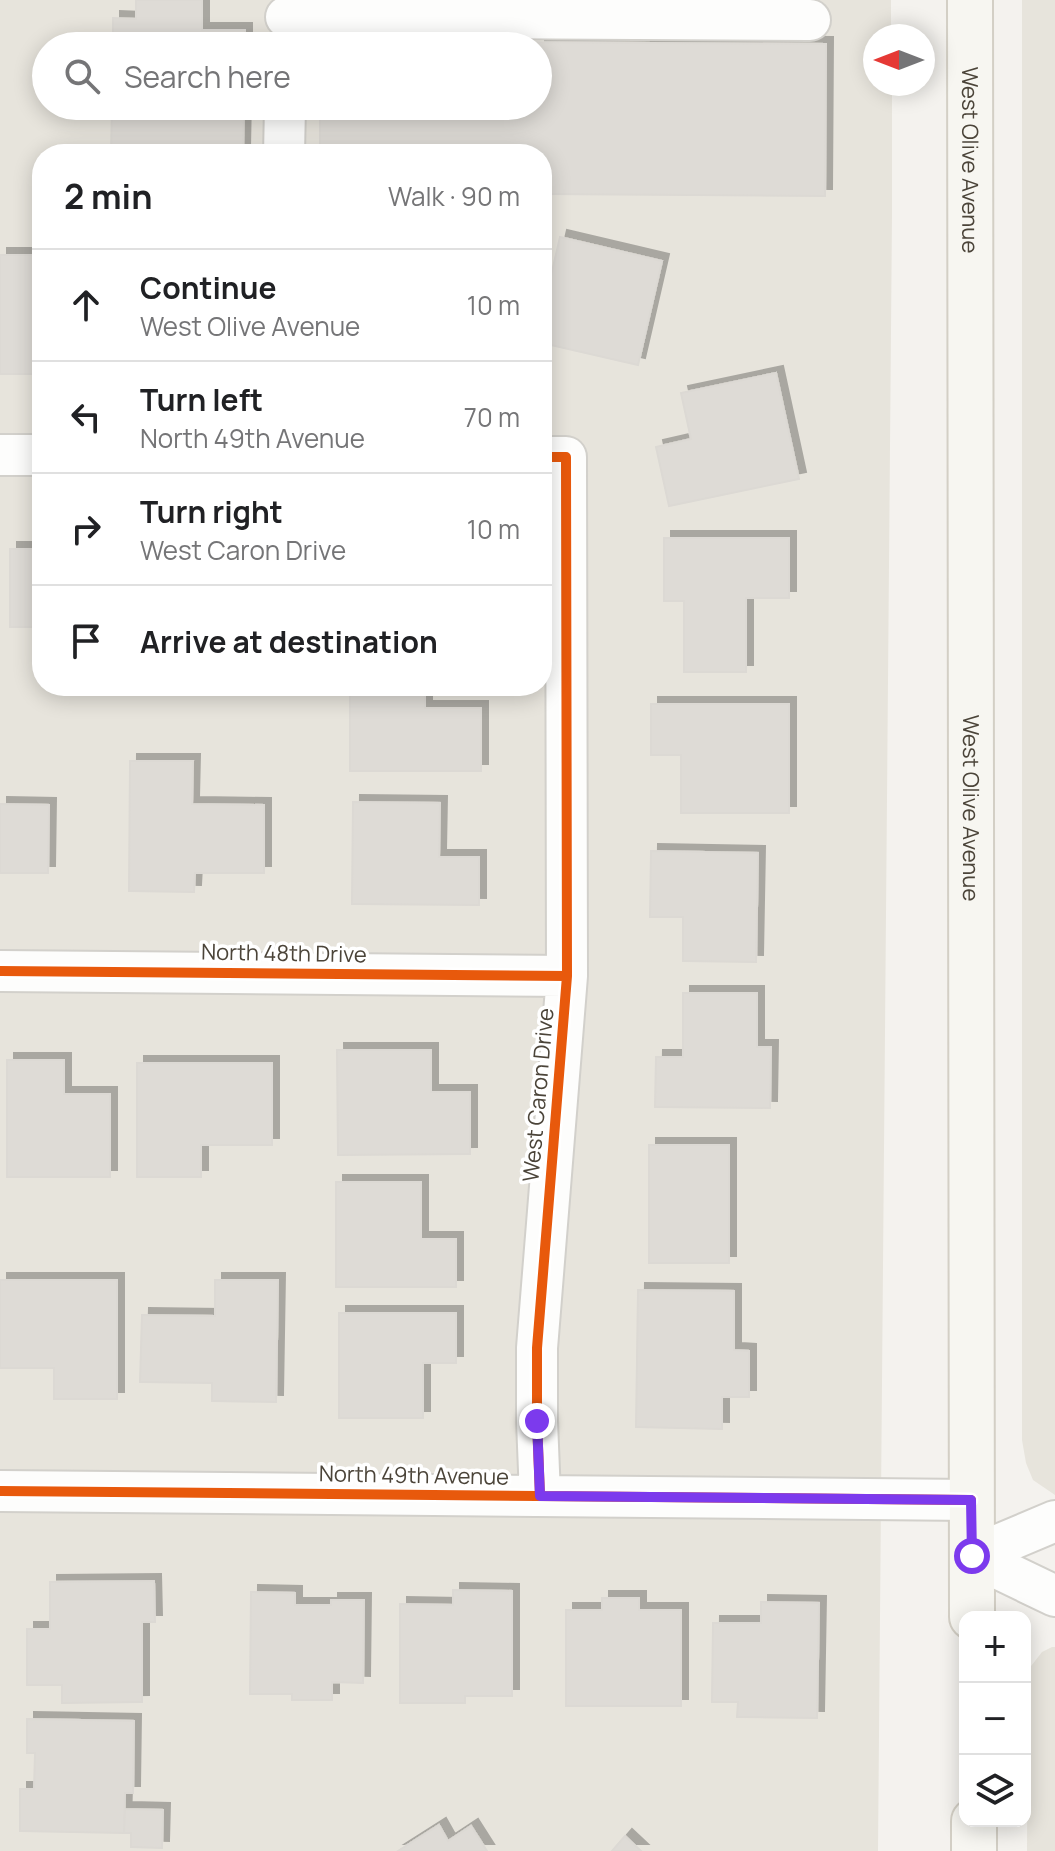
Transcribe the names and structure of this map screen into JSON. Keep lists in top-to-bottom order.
{
  "streets": {
    "main road": ["West Olive Avenue"],
    "street": ["North 48th Drive", "West Caron Drive", "North 49th Avenue"]
  },
  "crossings": [
    ["West Olive Avenue", "North 49th Avenue"],
    ["North 48th Drive", "West Caron Drive"],
    ["West Caron Drive", "North 49th Avenue"]
  ],
  "north": "left",
  "page": {
    "search": "Search here",
    "heading": ["2 min", "Walk · 90 m"],
    "list": [
      ["Continue", "West Olive Avenue", "10 m"],
      ["Turn left", "North 49th Avenue", "70 m"],
      ["Turn right", "West Caron Drive", "10 m"],
      "Arrive at destination"
    ],
    "map_buttons": ["+", "−"]
  }
}
